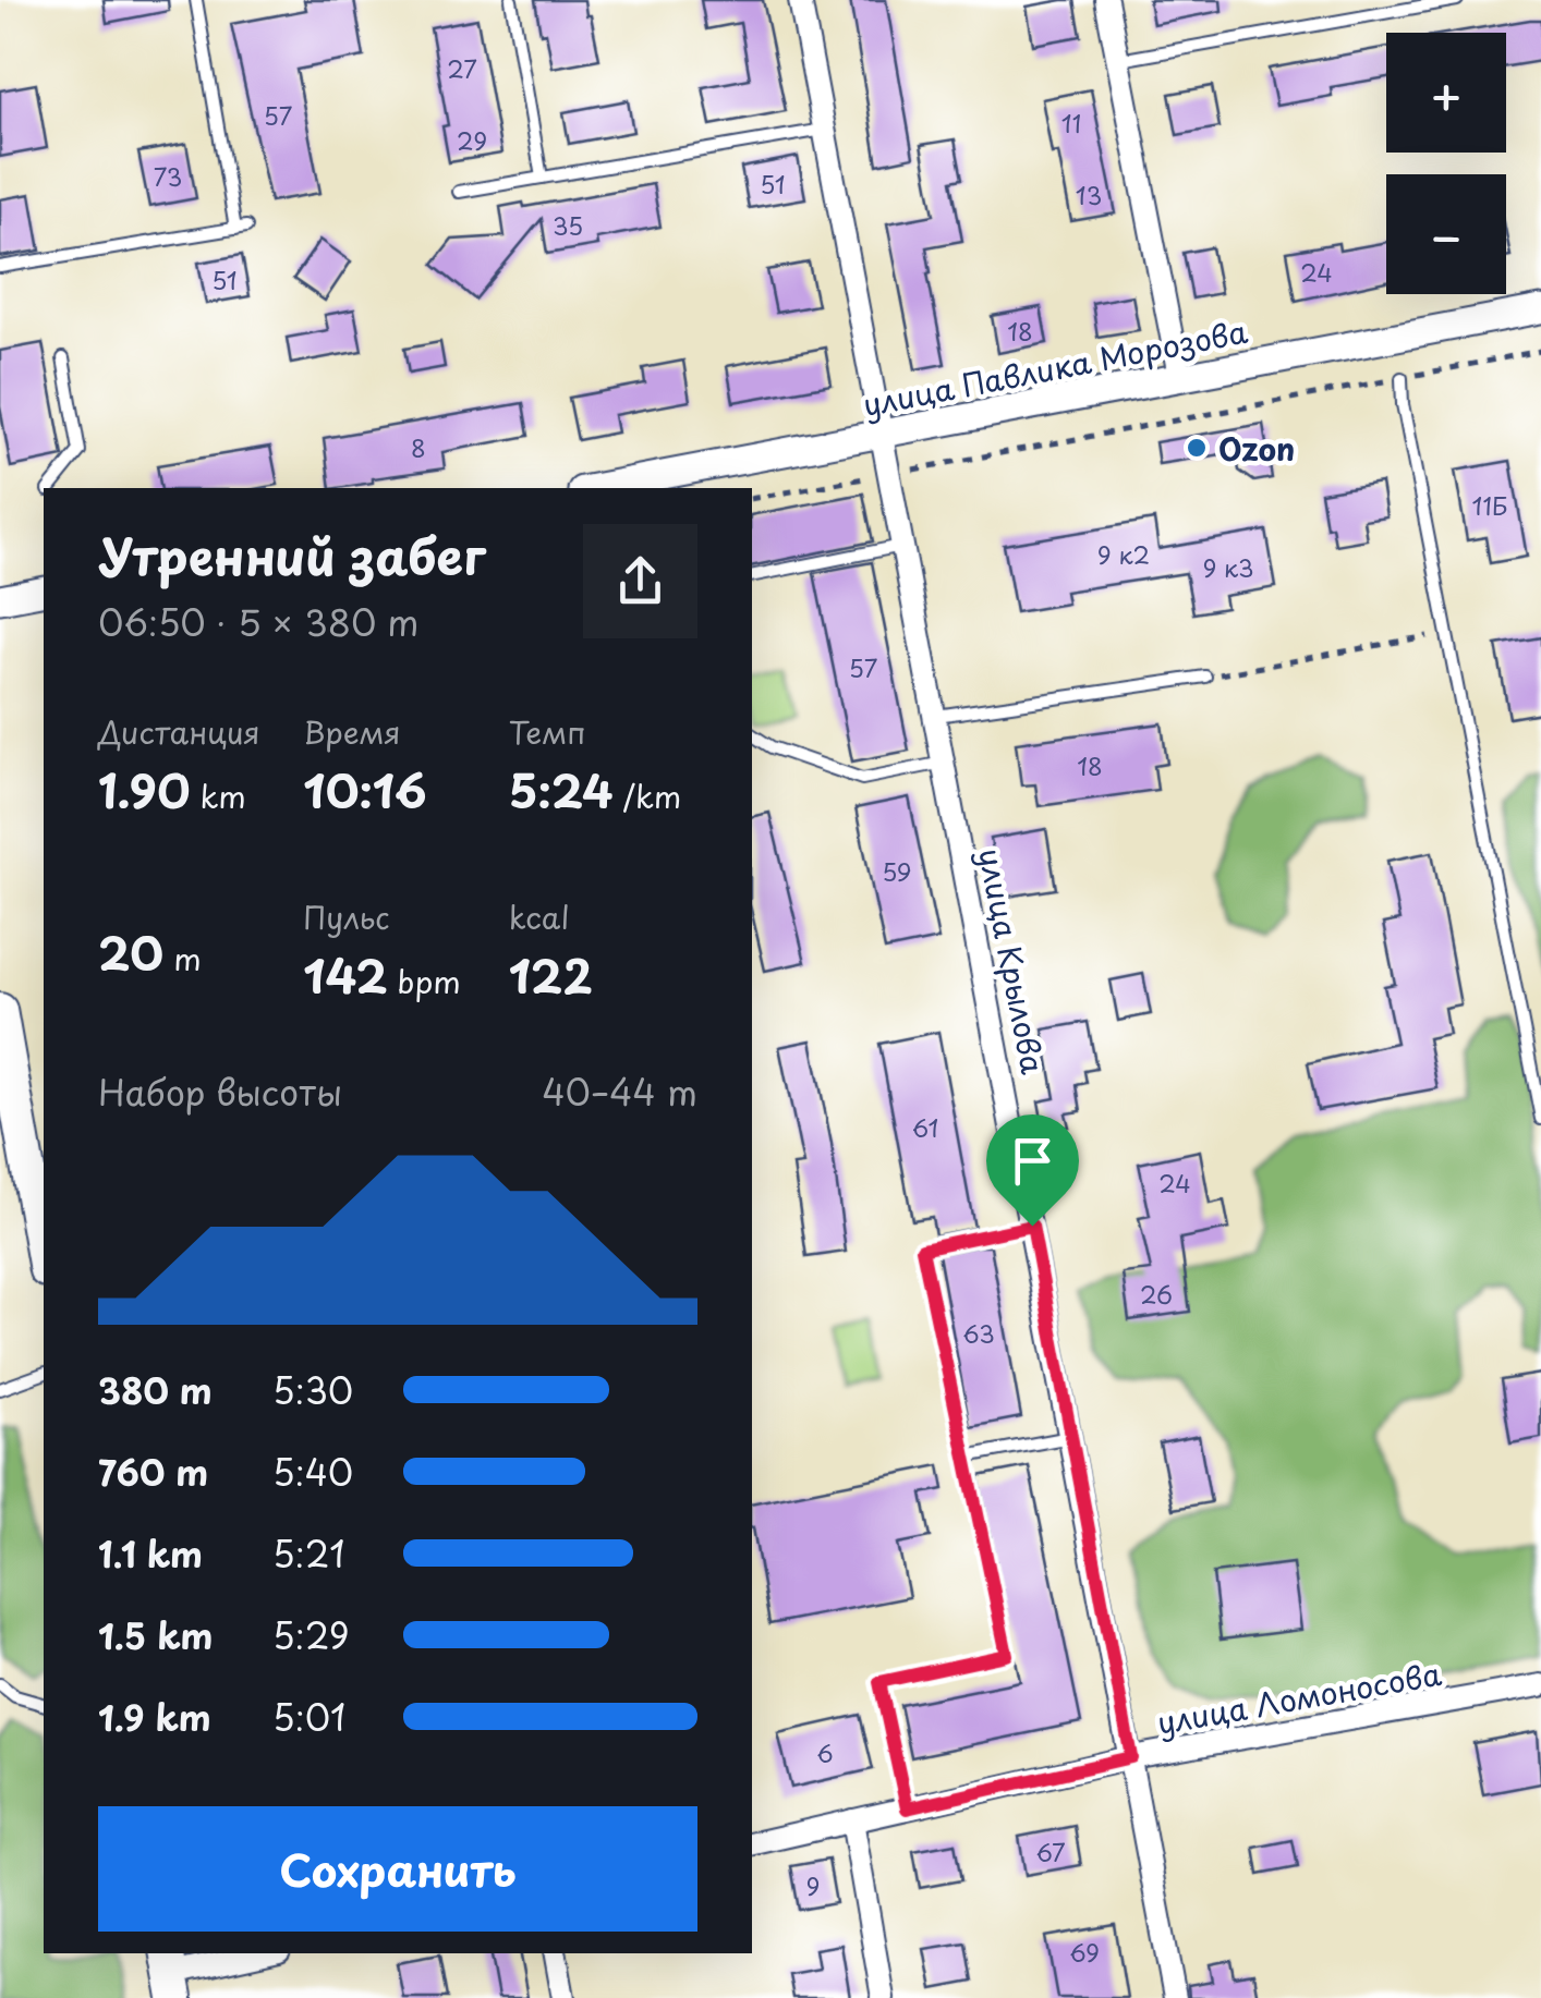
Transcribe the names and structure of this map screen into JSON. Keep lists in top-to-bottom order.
{
  "streets": {
    "street": ["улица Павлика Морозова", "улица Крылова", "улица Ломоносова"]
  },
  "crossings": [
    ["улица Павлика Морозова", "улица Крылова"],
    ["улица Крылова", "улица Ломоносова"]
  ],
  "places": ["Ozon"],
  "house_numbers": [
    "27",
    "57",
    "11",
    "29",
    "73",
    "51",
    "13",
    "35",
    "24",
    "51",
    "18",
    "8",
    "11Б",
    "9 к2",
    "9 к3",
    "57",
    "18",
    "59",
    "61",
    "24",
    "26",
    "63",
    "6",
    "67",
    "9",
    "69"
  ],
  "page": {
    "map_buttons": ["+", "−"],
    "heading": ["Утренний забег", "06:50 · 5 × 380 m"],
    "stats": [
      ["Дистанция", "1.90 km"],
      ["Время", "10:16"],
      ["Темп", "5:24 /km"],
      ["20 m"],
      ["Пульс", "142 bpm"],
      ["kcal", "122"]
    ],
    "chart": ["Набор высоты", "40–44 m"],
    "list": [
      {
        "name": "380 m",
        "note": "5:30"
      },
      {
        "name": "760 m",
        "note": "5:40"
      },
      {
        "name": "1.1 km",
        "note": "5:21"
      },
      {
        "name": "1.5 km",
        "note": "5:29"
      },
      {
        "name": "1.9 km",
        "note": "5:01"
      }
    ],
    "buttons": "Сохранить"
  }
}
